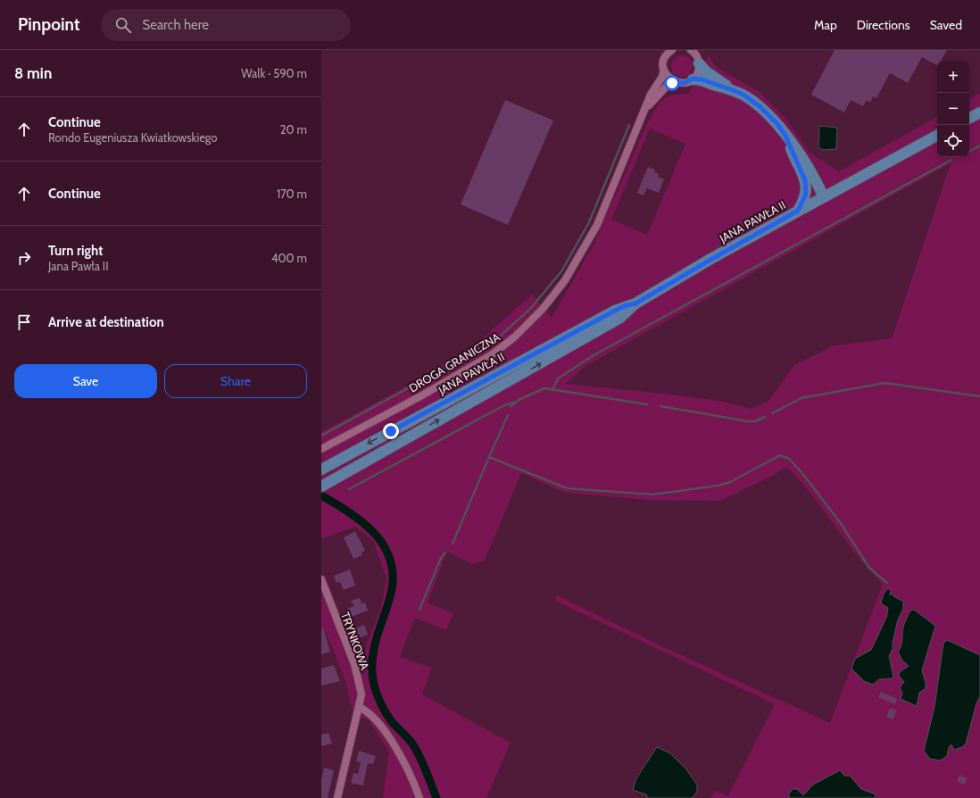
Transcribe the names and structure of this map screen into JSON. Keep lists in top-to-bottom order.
{
  "streets": {
    "main road": ["JANA PAWŁA II"],
    "street": ["DROGA GRANICZNA", "TRYNKOWA"]
  },
  "page": {
    "header": "Pinpoint",
    "search": "Search here",
    "nav": ["Map", "Directions", "Saved"],
    "heading": ["8 min", "Walk · 590 m"],
    "map_buttons": ["+", "−"],
    "list": [
      ["Continue", "Rondo Eugeniusza Kwiatkowskiego", "20 m"],
      ["Continue", "170 m"],
      ["Turn right", "Jana Pawła II", "400 m"],
      "Arrive at destination"
    ],
    "buttons": ["Save", "Share"]
  }
}
